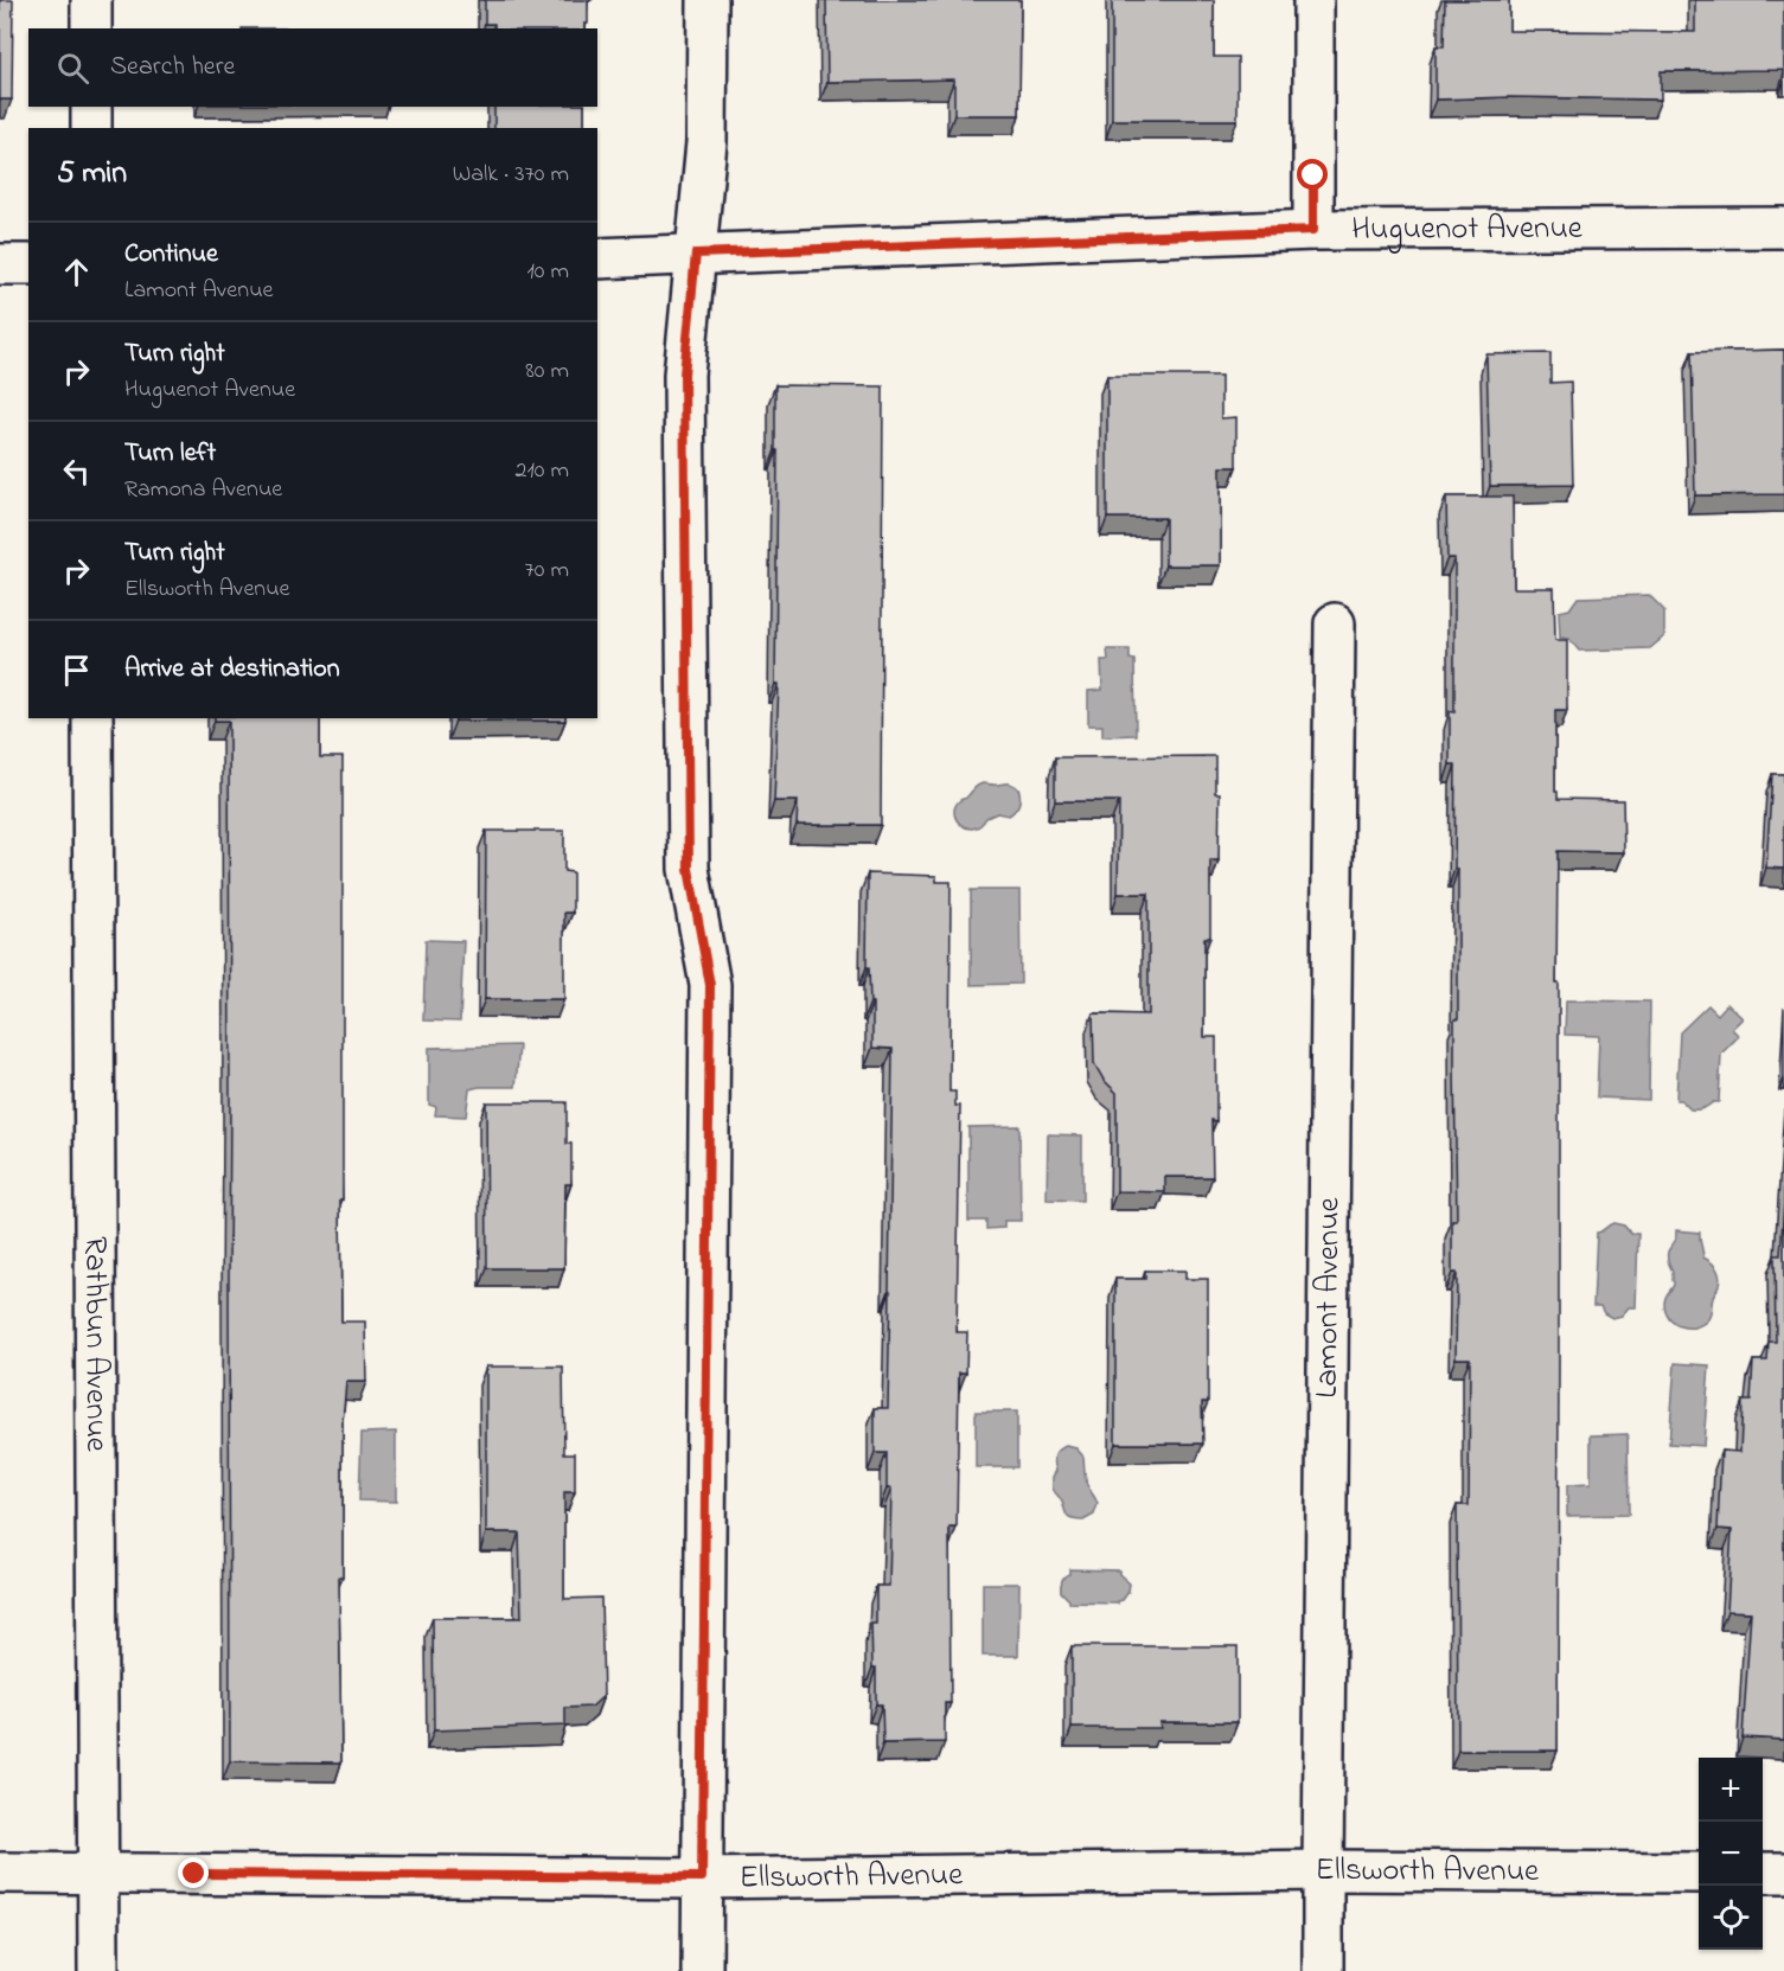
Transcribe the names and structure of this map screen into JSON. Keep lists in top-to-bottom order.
{
  "streets": {
    "street": [
      "Huguenot Avenue",
      "Lamont Avenue",
      "Rathbun Avenue",
      "Ellsworth Avenue"
    ]
  },
  "crossings": [
    ["Lamont Avenue", "Ellsworth Avenue"],
    ["Rathbun Avenue", "Ellsworth Avenue"]
  ],
  "page": {
    "search": "Search here",
    "heading": ["5 min", "Walk · 370 m"],
    "list": [
      ["Continue", "Lamont Avenue", "10 m"],
      ["Turn right", "Huguenot Avenue", "80 m"],
      ["Turn left", "Ramona Avenue", "210 m"],
      ["Turn right", "Ellsworth Avenue", "70 m"],
      "Arrive at destination"
    ],
    "map_buttons": ["+", "−"]
  }
}
